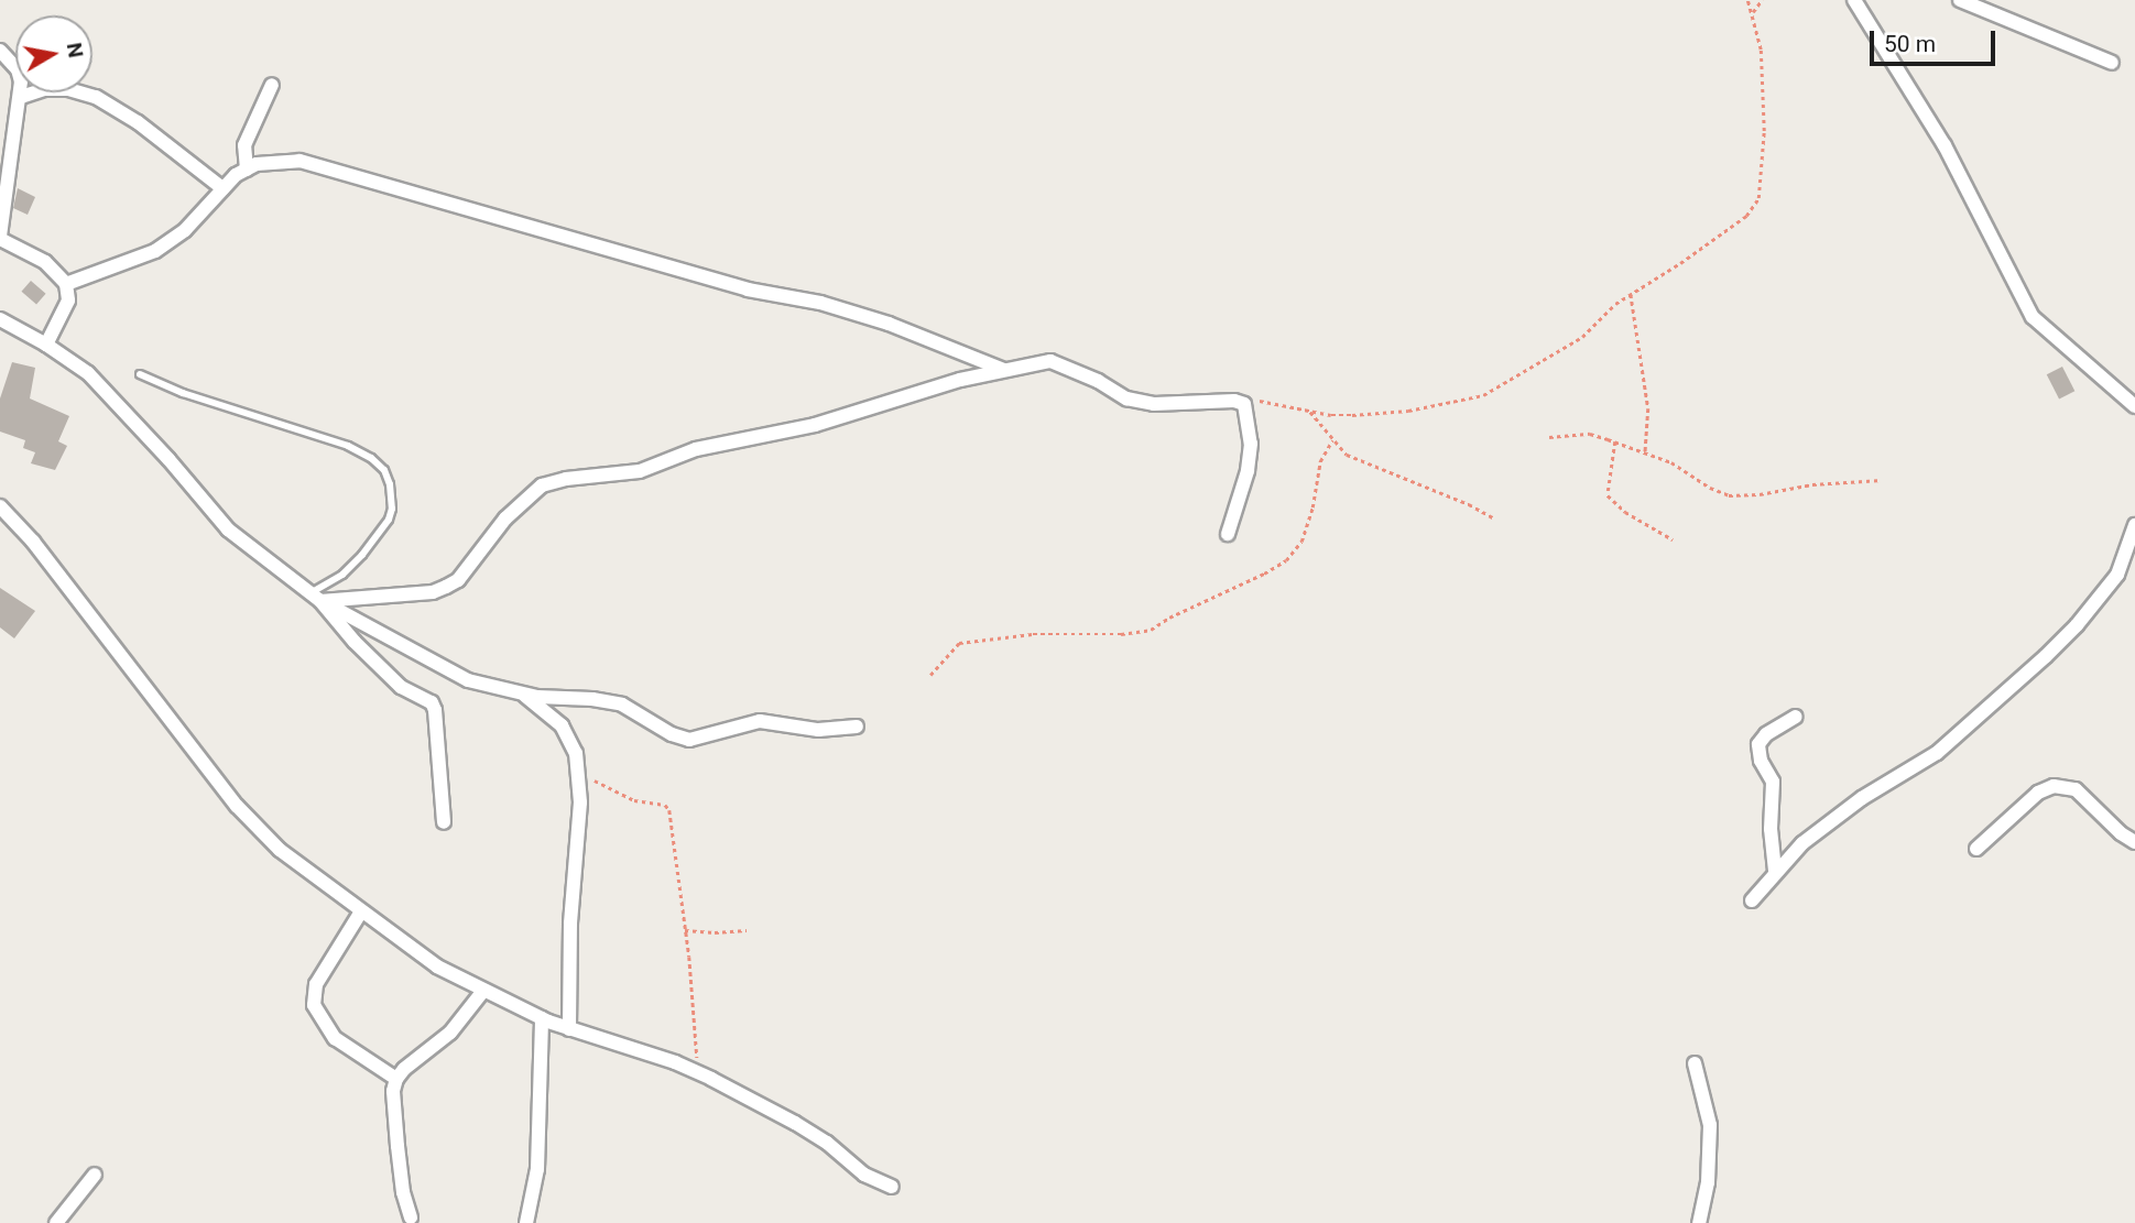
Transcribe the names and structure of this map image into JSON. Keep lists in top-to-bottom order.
{
  "scale_bar": "50 m",
  "north": "right"
}
